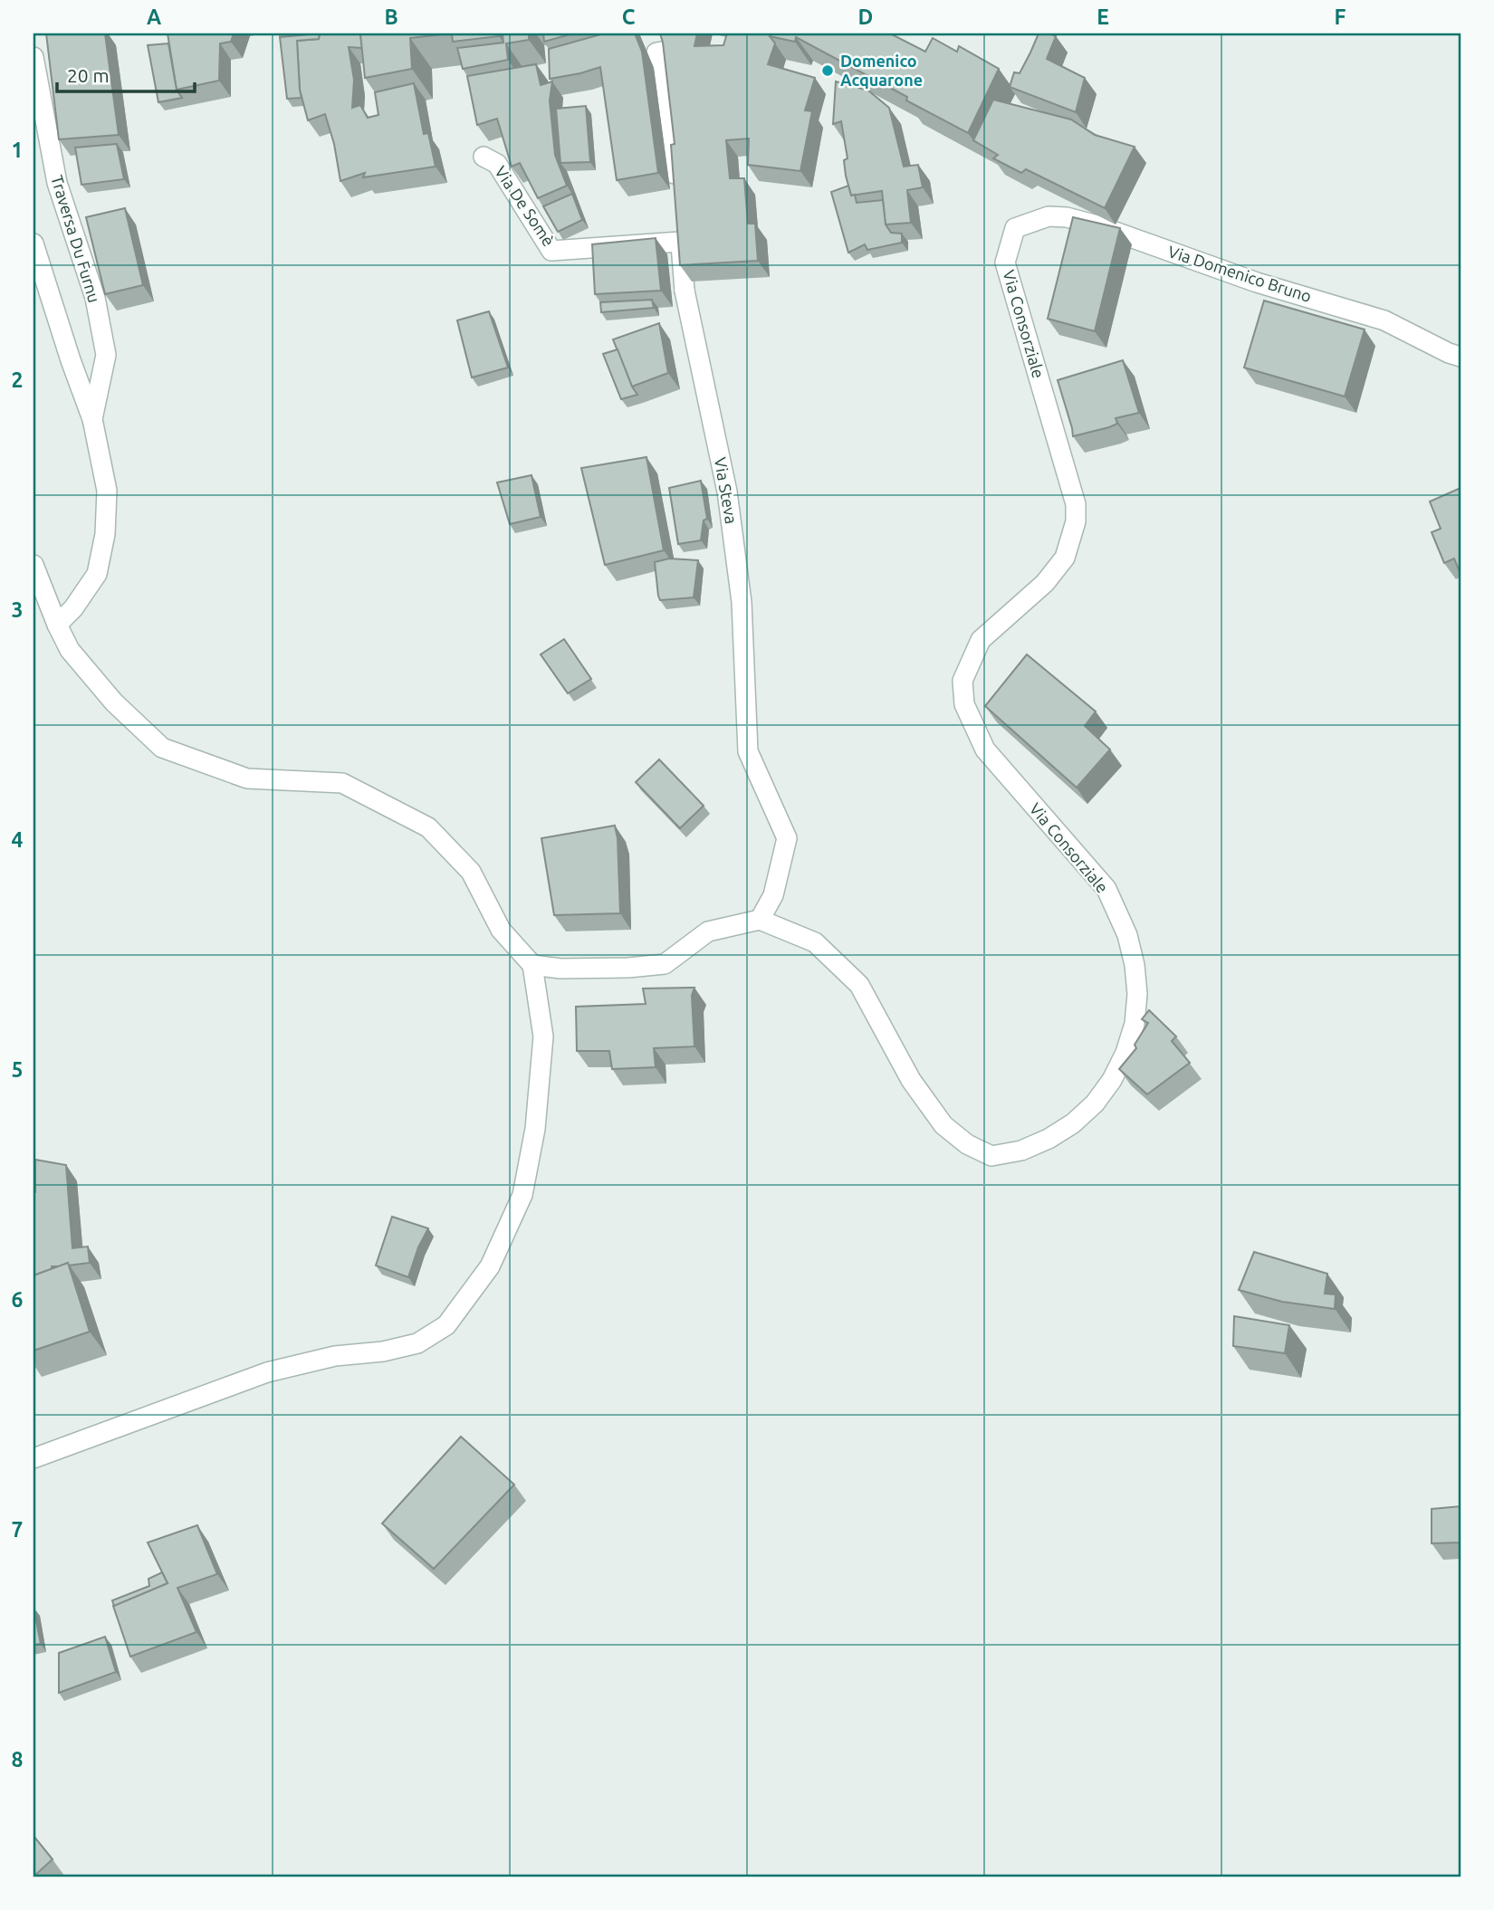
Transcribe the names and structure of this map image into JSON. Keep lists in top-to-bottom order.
{
  "streets": {
    "street": [
      "Via De Somè",
      "Traversa Du Furnu",
      "Via Domenico Bruno",
      "Via Consorziale",
      "Via Steva"
    ]
  },
  "crossings": [
    ["Via De Somè", "Via Steva"],
    ["Via Domenico Bruno", "Via Consorziale"],
    ["Via Consorziale", "Via Steva"]
  ],
  "places": ["Domenico Acquarone"],
  "scale_bar": "20 m",
  "grid": {
    "columns": [
      "A",
      "B",
      "C",
      "D",
      "E",
      "F"
    ],
    "rows": [
      "1",
      "2",
      "3",
      "4",
      "5",
      "6",
      "7",
      "8"
    ]
  }
}
